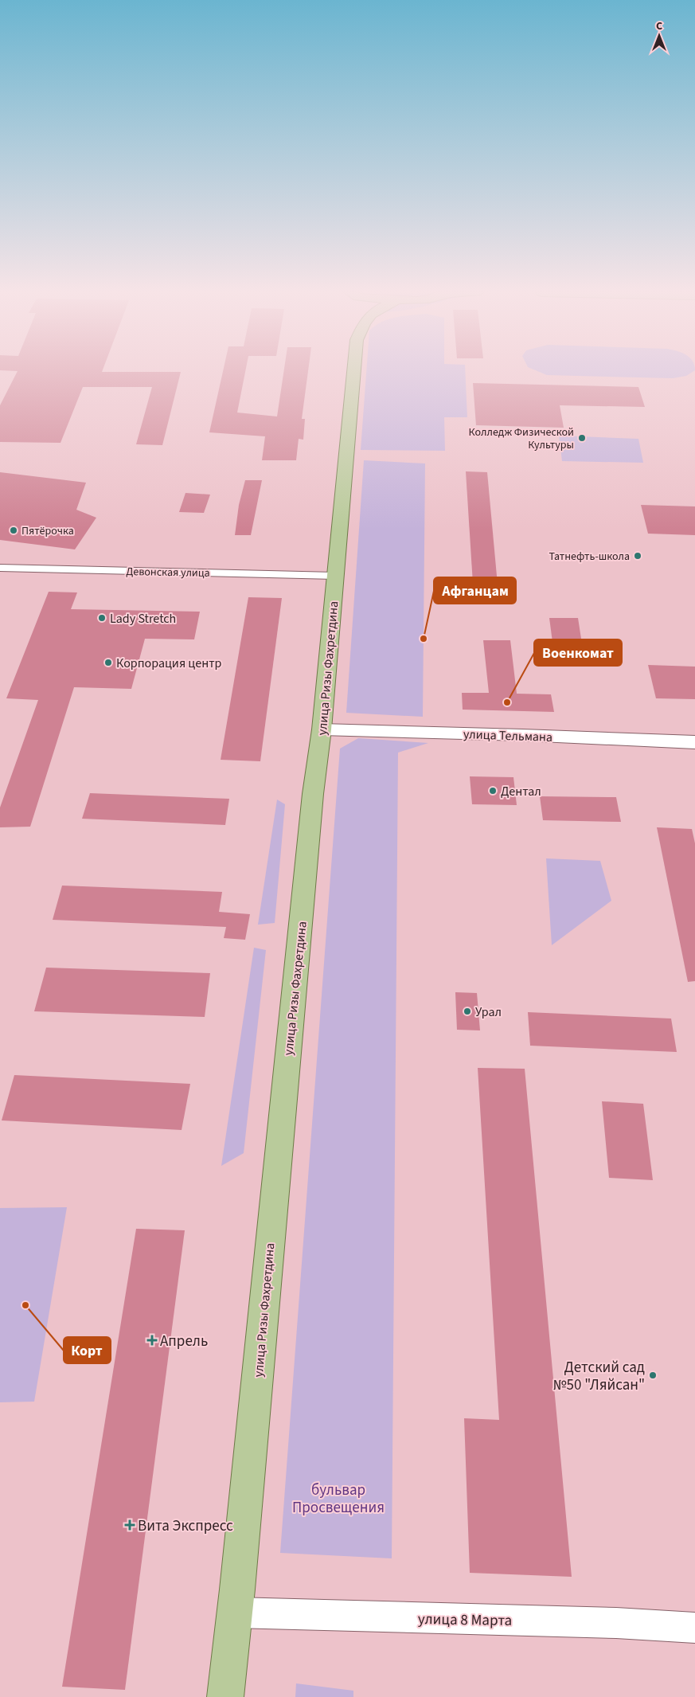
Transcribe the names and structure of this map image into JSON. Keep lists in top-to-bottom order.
{
  "streets": {
    "main road": ["улица Ризы Фахретдина"],
    "street": ["Девонская улица", "улица Тельмана", "улица 8 Марта"]
  },
  "crossings": [
    ["Девонская улица", "улица Ризы Фахретдина"],
    ["улица Ризы Фахретдина", "улица Тельмана"],
    ["улица Ризы Фахретдина", "улица 8 Марта"]
  ],
  "parks": ["бульвар Просвещения"],
  "places": {
    "other": [
      "Колледж Физической Культуры",
      "Пятёрочка",
      "Татнефть-школа",
      "Lady Stretch",
      "Афганцам",
      "Корпорация центр",
      "Военкомат",
      "Дентал",
      "Урал",
      "Корт",
      "Детский сад №50 \"Ляйсан\""
    ],
    "health": ["Апрель", "Вита Экспресс"]
  },
  "north": "top"
}
